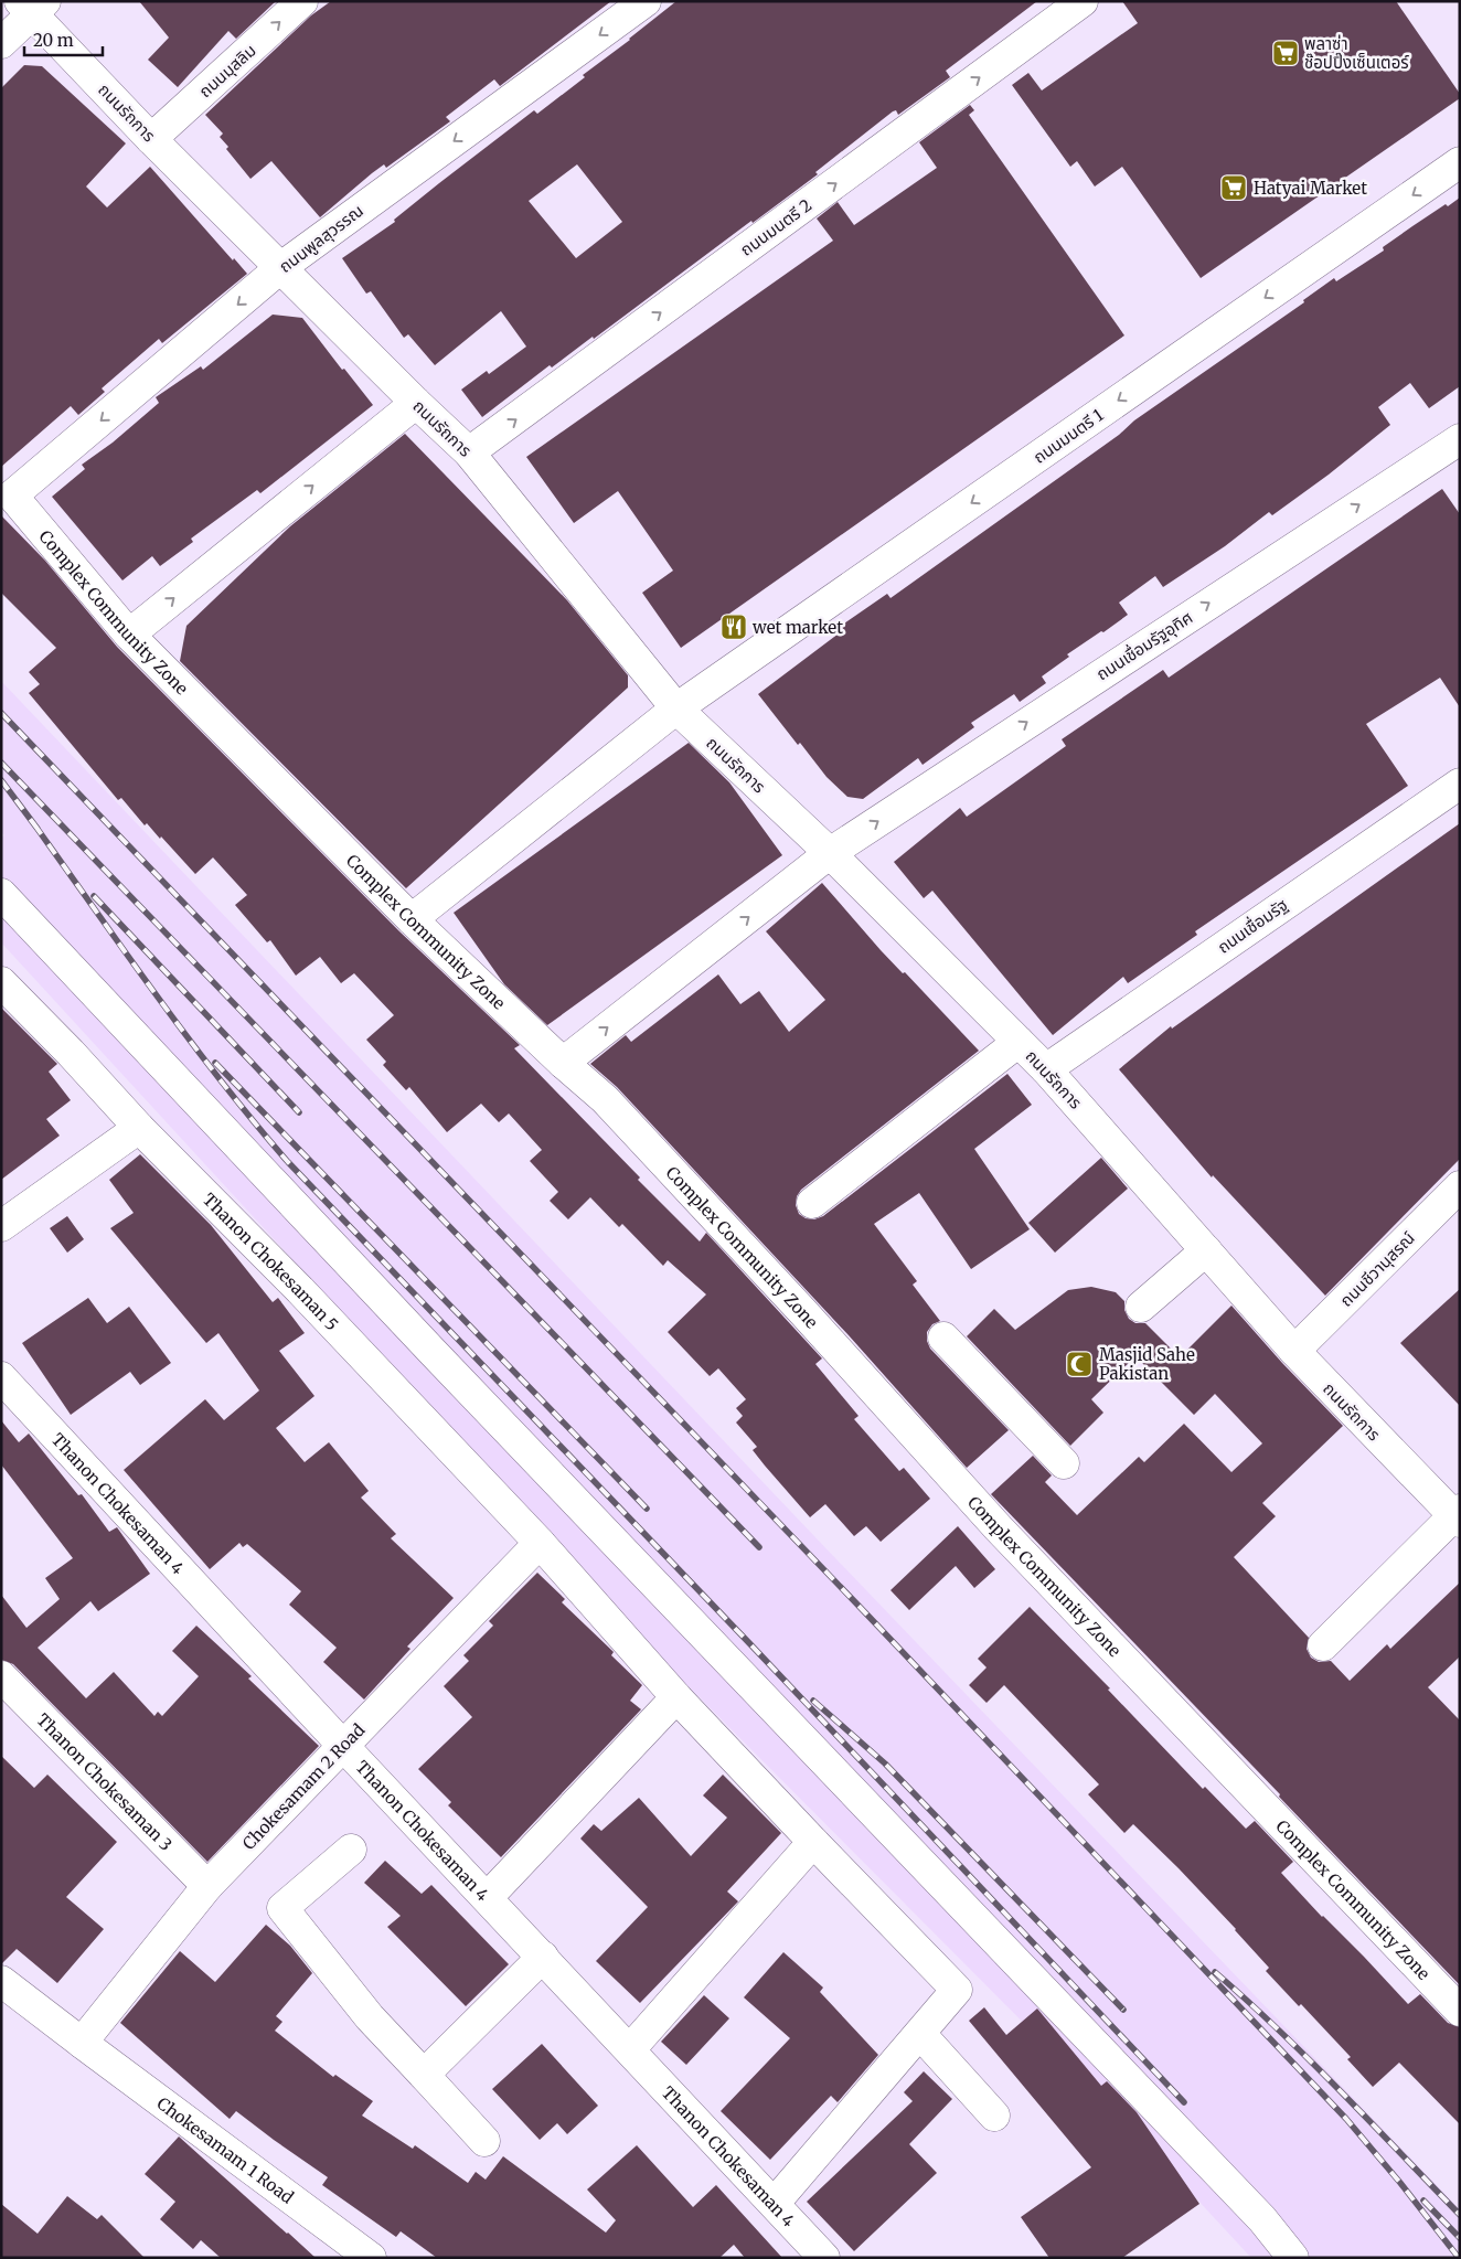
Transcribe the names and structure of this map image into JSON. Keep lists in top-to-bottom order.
{
  "streets": {
    "street": [
      "ถนนมุสลิม",
      "ถนนรัถการ",
      "ถนนมนตรี 2",
      "ถนนพูลสุวรรณ",
      "ถนนมนตรี 1",
      "Complex Community Zone",
      "ถนนเชื่อมรัฐอุทิศ",
      "ถนนเชื่อมรัฐ",
      "Thanon Chokesaman 5",
      "ถนนชีวานุสรณ์",
      "Thanon Chokesaman 4",
      "Thanon Chokesaman 3",
      "Chokesamam 2 Road",
      "Chokesamam 1 Road"
    ]
  },
  "crossings": [
    ["ถนนมุสลิม", "ถนนรัถการ"],
    ["ถนนรัถการ", "ถนนมนตรี 2"],
    ["ถนนรัถการ", "ถนนพูลสุวรรณ"],
    ["ถนนรัถการ", "ถนนมนตรี 1"],
    ["ถนนรัถการ", "ถนนเชื่อมรัฐอุทิศ"],
    ["ถนนรัถการ", "ถนนเชื่อมรัฐ"],
    ["ถนนรัถการ", "ถนนชีวานุสรณ์"],
    ["ถนนพูลสุวรรณ", "Complex Community Zone"],
    ["ถนนมนตรี 1", "Complex Community Zone"],
    ["Complex Community Zone", "ถนนเชื่อมรัฐอุทิศ"],
    ["Thanon Chokesaman 5", "Chokesamam 2 Road"],
    ["Thanon Chokesaman 4", "Chokesamam 2 Road"],
    ["Thanon Chokesaman 3", "Chokesamam 2 Road"],
    ["Chokesamam 2 Road", "Chokesamam 1 Road"]
  ],
  "one_way": [
    "ถนนมุสลิม",
    "ถนนมนตรี 2",
    "ถนนมนตรี 1",
    "ถนนเชื่อมรัฐอุทิศ"
  ],
  "places": {
    "supermarket": ["พลาซ่า ช๊อปปิ๊งเซ็นเตอร์", "Hatyai Market"],
    "restaurant": ["wet market"],
    "mosque": ["Masjid Sahe Pakistan"]
  },
  "scale_bar": "20 m"
}
